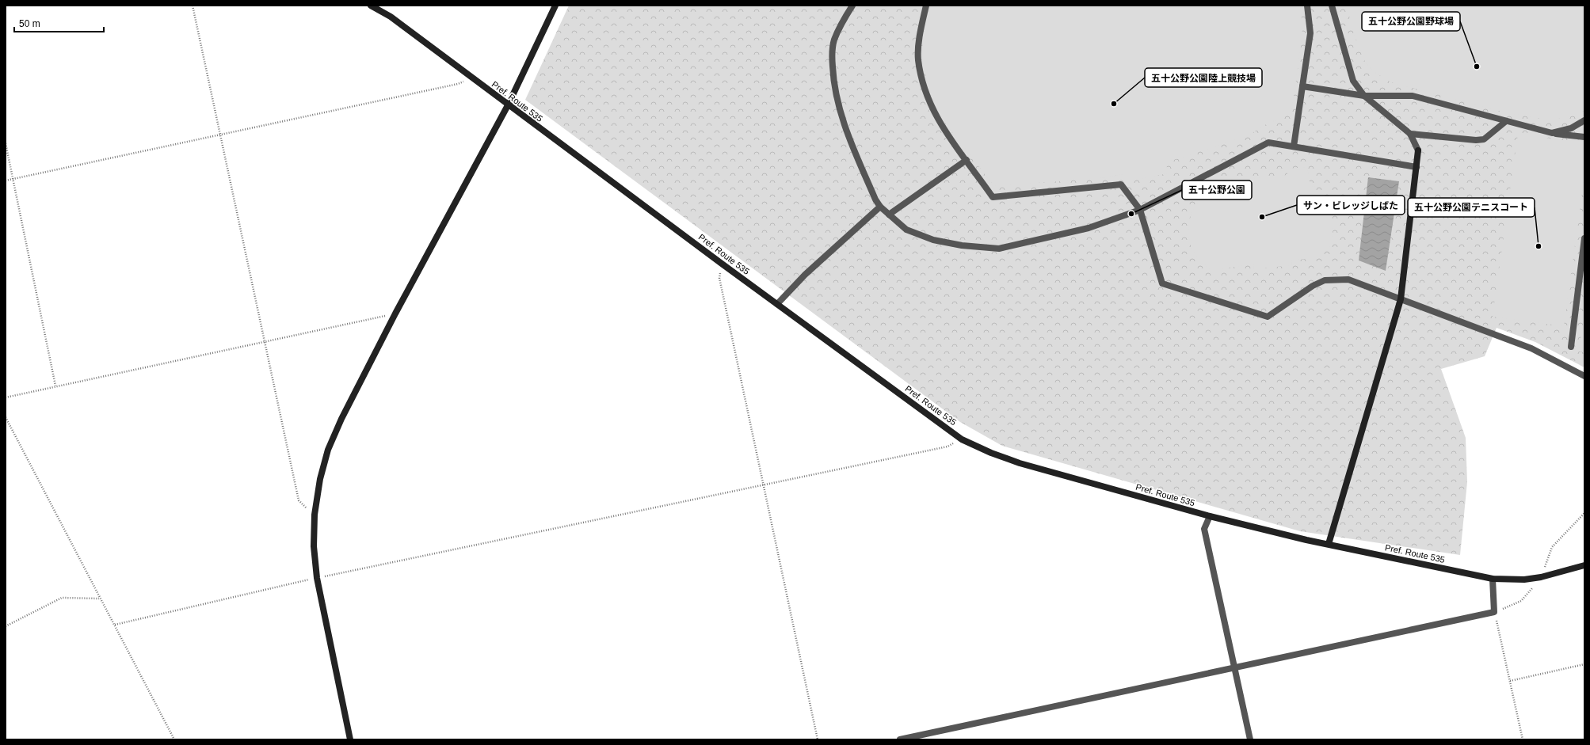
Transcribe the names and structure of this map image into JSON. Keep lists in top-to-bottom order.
{
  "streets": {
    "main road": ["Pref. Route 535"]
  },
  "places": [
    "五十公野公園野球場",
    "五十公野公園陸上競技場",
    "五十公野公園",
    "サン・ビレッジしばた",
    "五十公野公園テニスコート"
  ],
  "scale_bar": "50 m"
}
